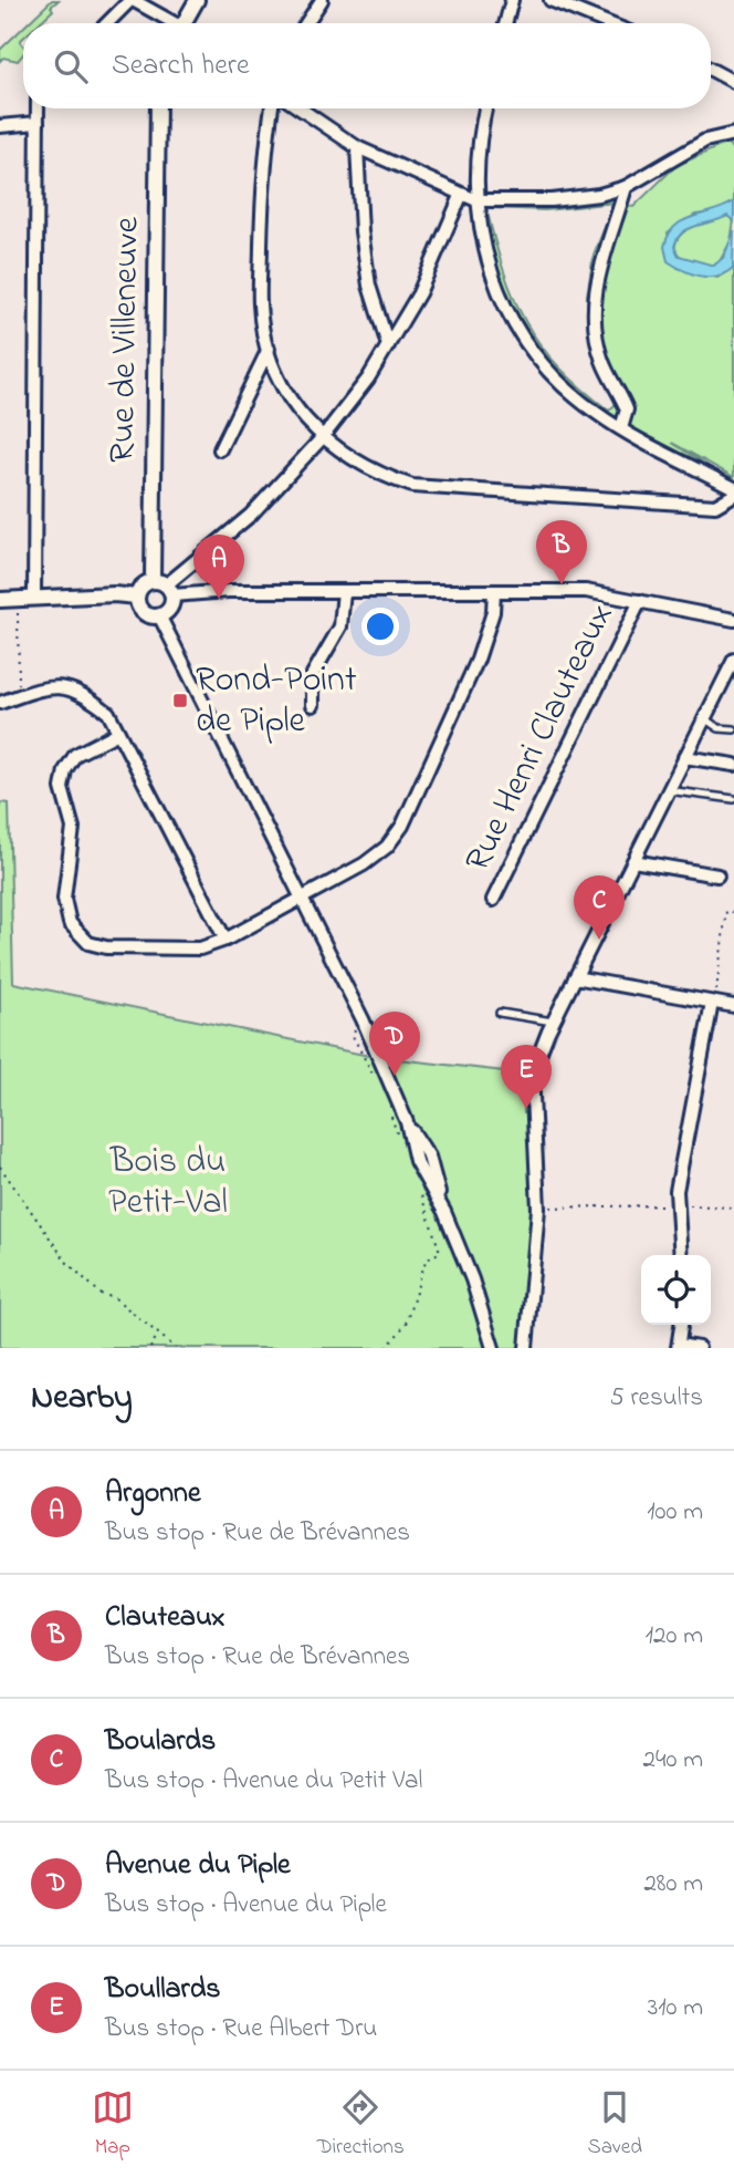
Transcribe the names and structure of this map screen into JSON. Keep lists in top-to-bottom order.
{
  "streets": {
    "street": ["Rue de Villeneuve", "Rue Henri Clauteaux"]
  },
  "parks": ["Bois du Petit-Val"],
  "places": {
    "transit": ["Rond-Point de Piple"]
  },
  "page": {
    "search": "Search here",
    "pins": [
      "B",
      "A",
      "C",
      "D",
      "E"
    ],
    "heading": ["Nearby", "5 results"],
    "list": [
      {
        "mark": "A",
        "name": "Argonne",
        "note": "Bus stop · Rue de Brévannes",
        "value": "100 m"
      },
      {
        "mark": "B",
        "name": "Clauteaux",
        "note": "Bus stop · Rue de Brévannes",
        "value": "120 m"
      },
      {
        "mark": "C",
        "name": "Boulards",
        "note": "Bus stop · Avenue du Petit Val",
        "value": "240 m"
      },
      {
        "mark": "D",
        "name": "Avenue du Piple",
        "note": "Bus stop · Avenue du Piple",
        "value": "280 m"
      },
      {
        "mark": "E",
        "name": "Boullards",
        "note": "Bus stop · Rue Albert Dru",
        "value": "310 m"
      }
    ],
    "nav": ["Map", "Directions", "Saved"]
  }
}
